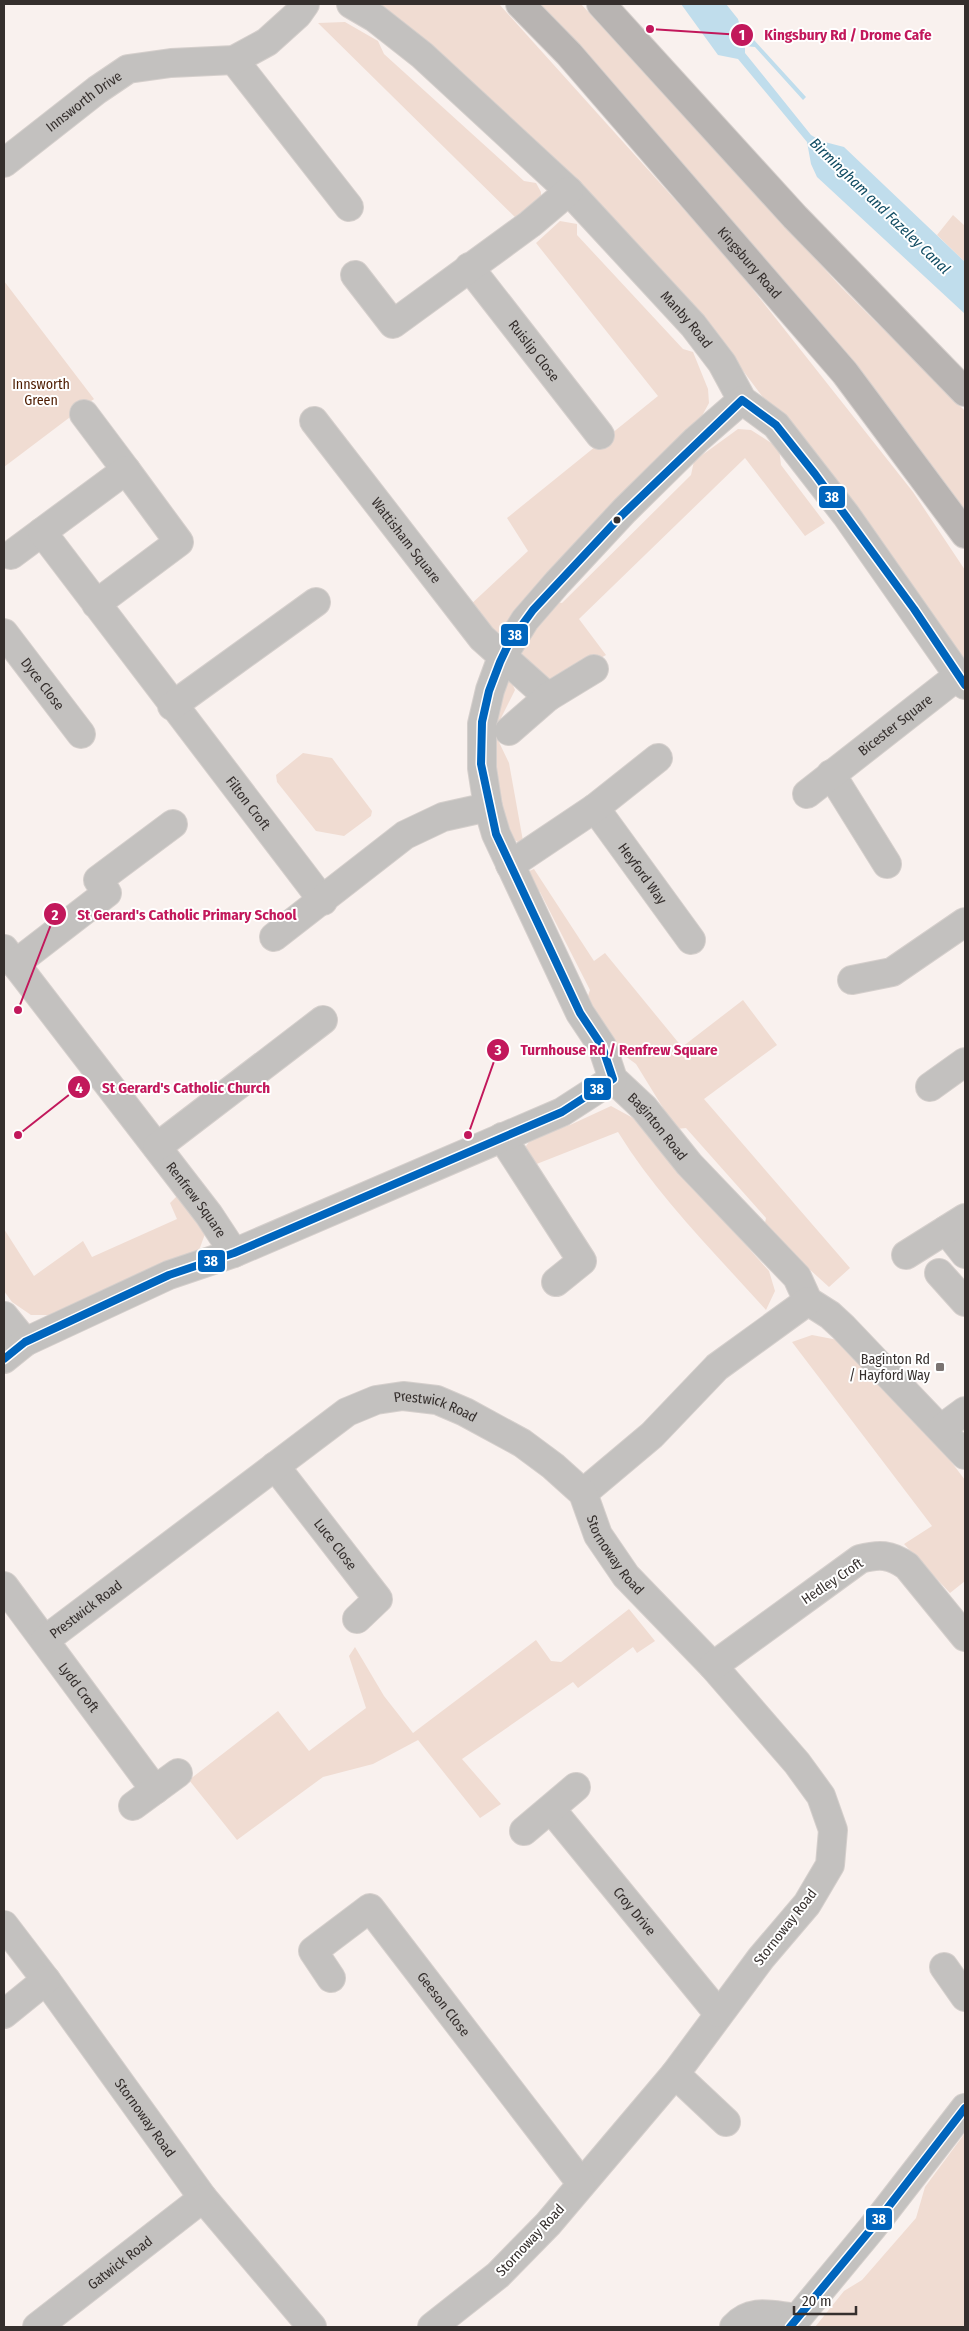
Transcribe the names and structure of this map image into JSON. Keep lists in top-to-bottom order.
{
  "streets": {
    "highway": ["Kingsbury Road"],
    "street": [
      "Innsworth Drive",
      "Manby Road",
      "Ruislip Close",
      "Wattisham Square",
      "Dyce Close",
      "Bicester Square",
      "Filton Croft",
      "Heyford Way",
      "Baginton Road",
      "Renfrew Square",
      "Prestwick Road",
      "Luce Close",
      "Stornoway Road",
      "Hedley Croft",
      "Lydd Croft",
      "Croy Drive",
      "Geeson Close",
      "Gatwick Road"
    ]
  },
  "crossings": [
    ["Manby Road", "Bicester Square"],
    ["Manby Road", "Baginton Road"],
    ["Wattisham Square", "Baginton Road"],
    ["Prestwick Road", "Luce Close"],
    ["Prestwick Road", "Stornoway Road"],
    ["Prestwick Road", "Lydd Croft"],
    ["Stornoway Road", "Hedley Croft"],
    ["Stornoway Road", "Croy Drive"],
    ["Stornoway Road", "Geeson Close"],
    ["Stornoway Road", "Gatwick Road"]
  ],
  "water": ["Birmingham and Fazeley Canal"],
  "parks": ["Innsworth Green"],
  "places": {
    "other": [
      "Kingsbury Rd / Drome Cafe",
      "St Gerard's Catholic Primary School",
      "St Gerard's Catholic Church",
      "Turnhouse Rd / Renfrew Square"
    ],
    "transit": ["Baginton Rd / Hayford Way"]
  },
  "lines": ["transit line 38"],
  "scale_bar": "20 m"
}
